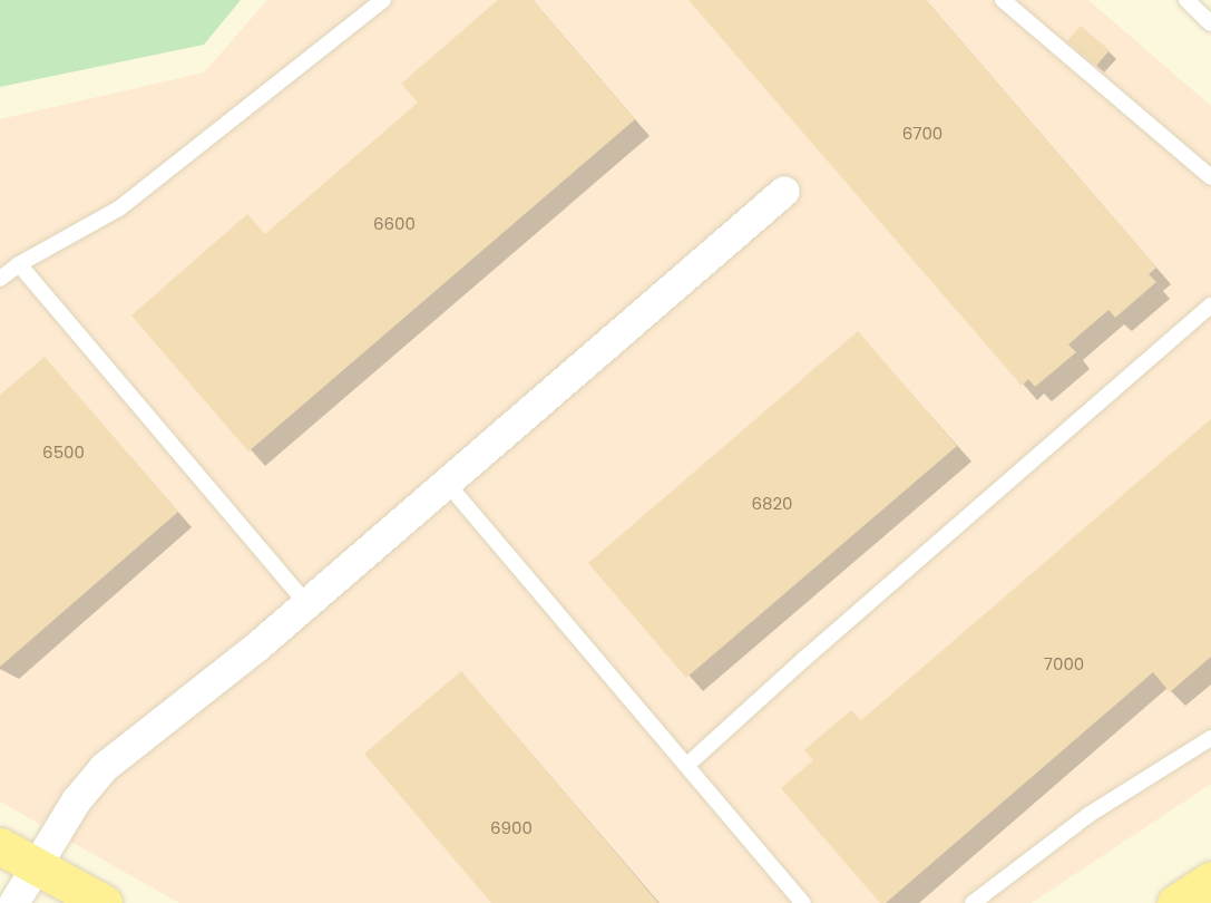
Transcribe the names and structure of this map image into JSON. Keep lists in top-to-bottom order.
{
  "house_numbers": [
    "6700",
    "6600",
    "6500",
    "6820",
    "7000",
    "6900"
  ]
}
